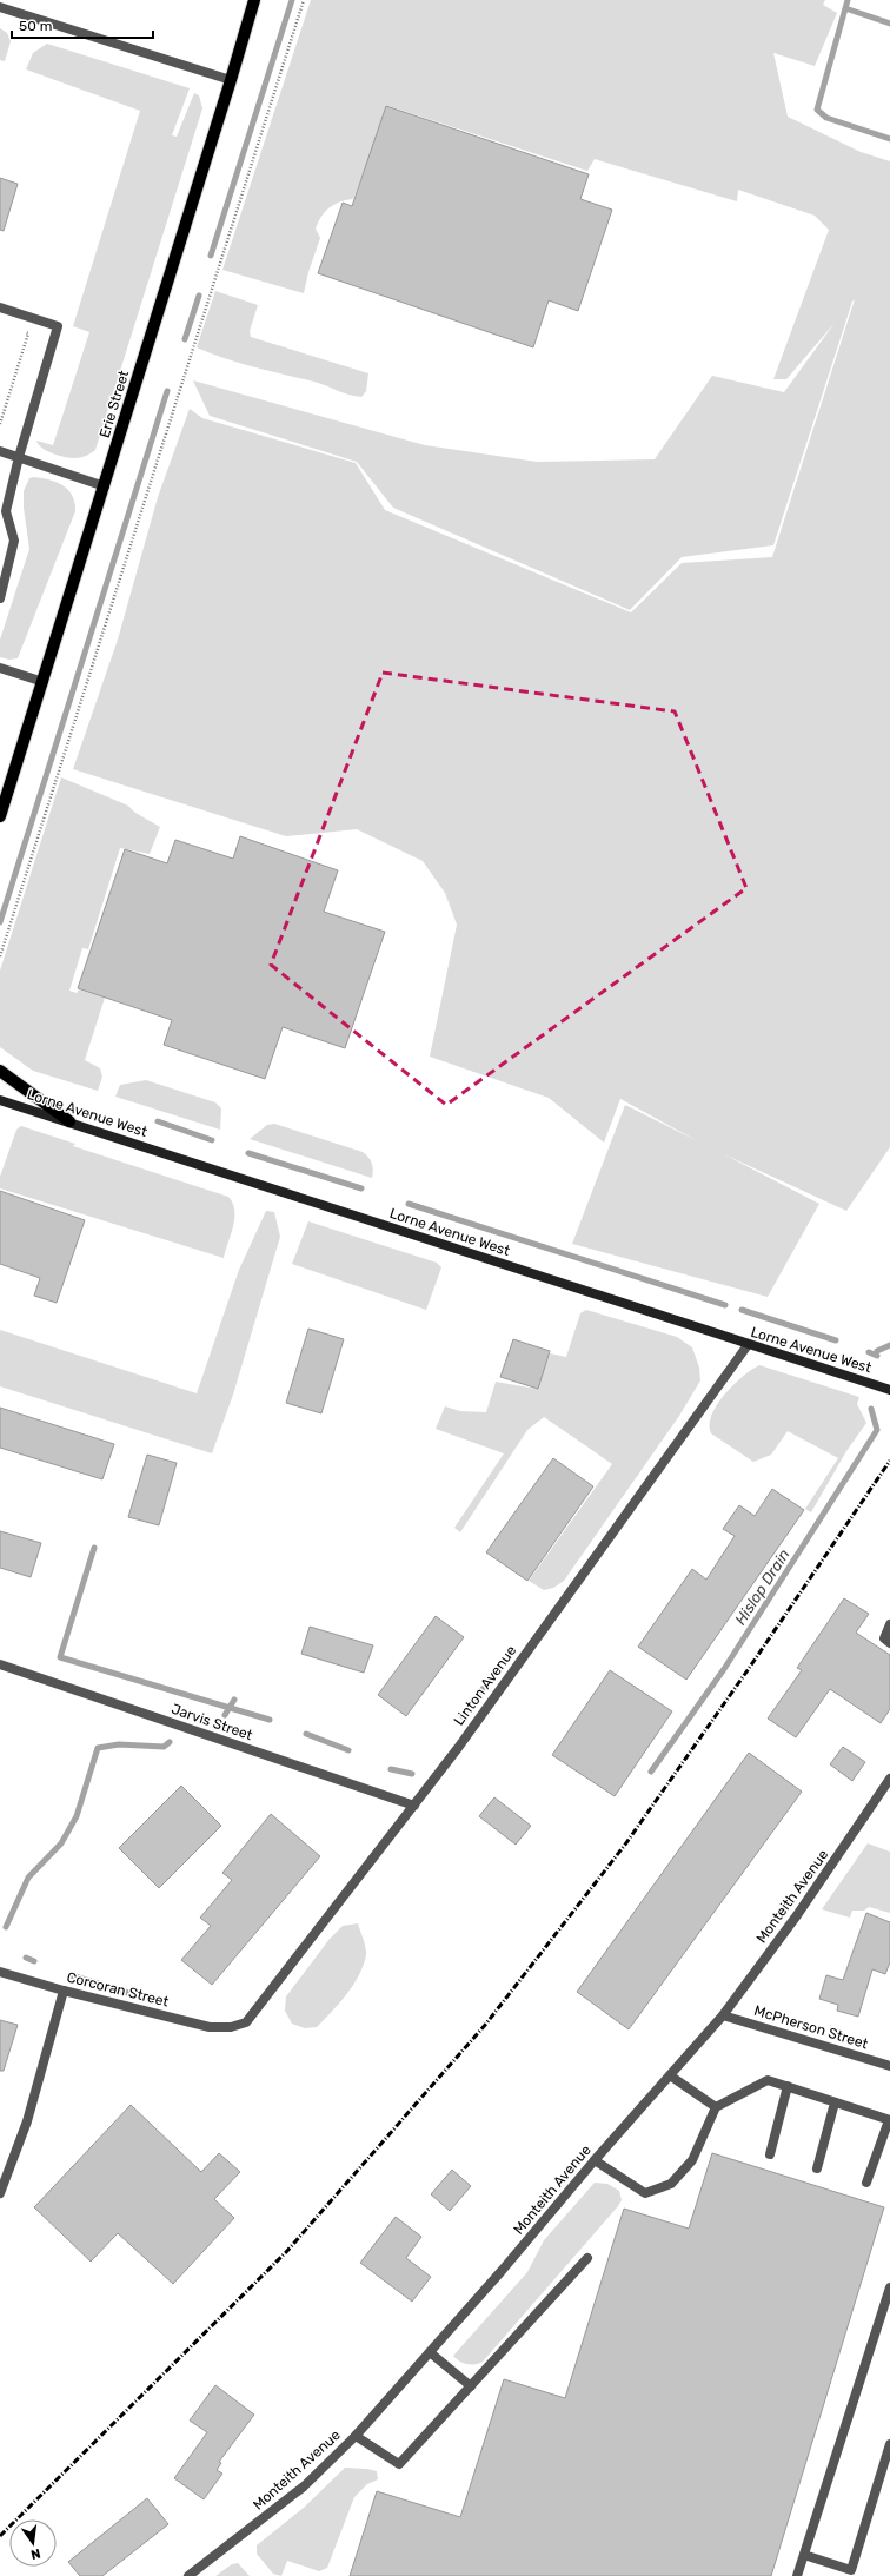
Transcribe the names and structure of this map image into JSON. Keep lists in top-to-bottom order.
{
  "streets": {
    "main road": ["Erie Street", "Lorne Avenue West"],
    "street": [
      "Linton Avenue",
      "Jarvis Street",
      "Monteith Avenue",
      "Corcoran Street",
      "McPherson Street"
    ]
  },
  "crossings": [
    ["Lorne Avenue West", "Linton Avenue"],
    ["Linton Avenue", "Jarvis Street"],
    ["Linton Avenue", "Corcoran Street"],
    ["Monteith Avenue", "McPherson Street"]
  ],
  "water": ["Hislop Drain"],
  "scale_bar": "50 m",
  "north": "bottom"
}
